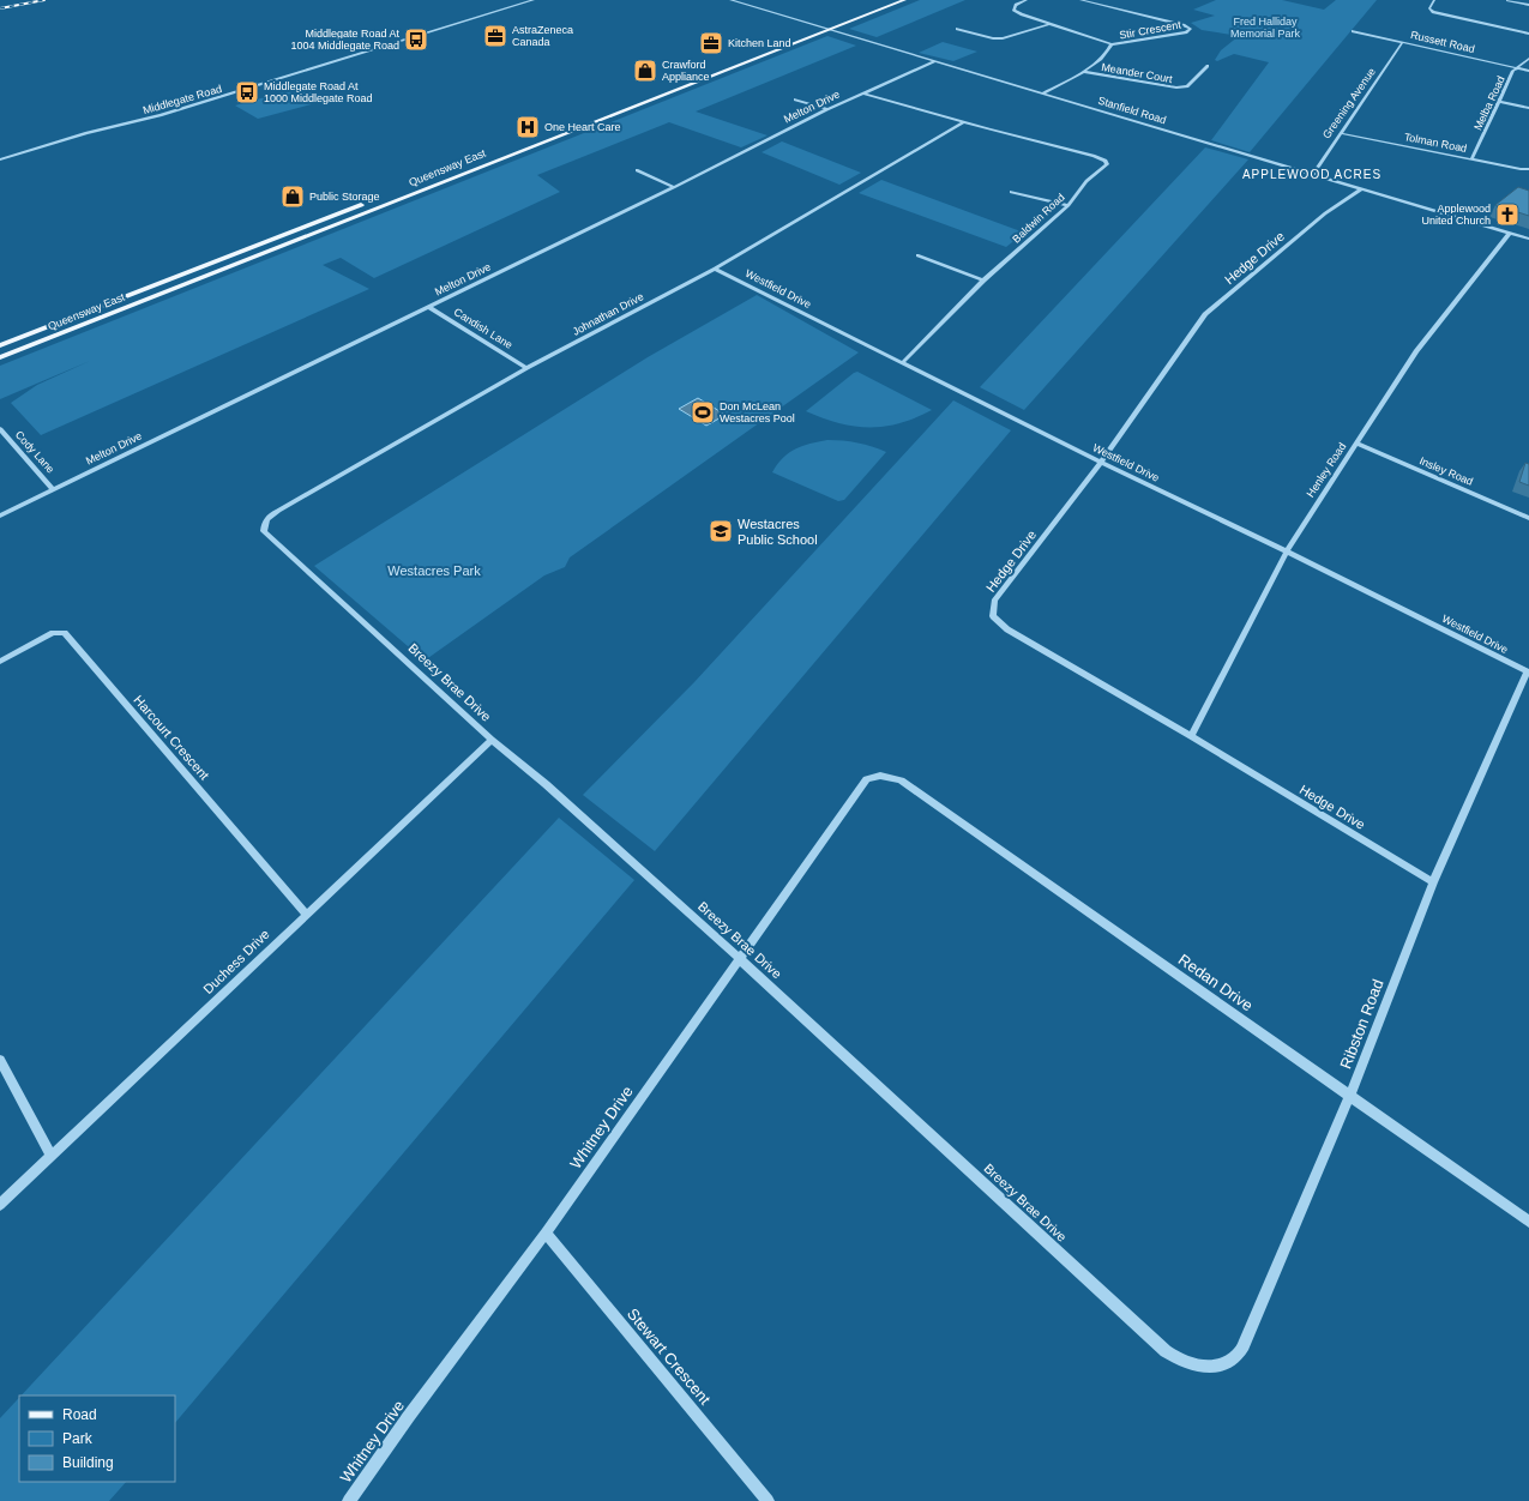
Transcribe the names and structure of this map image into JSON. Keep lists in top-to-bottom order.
{
  "streets": {
    "main road": ["Queensway East"],
    "street": [
      "Stir Crescent",
      "Russett Road",
      "Meander Court",
      "Middlegate Road",
      "Greening Avenue",
      "Melba Road",
      "Melton Drive",
      "Stanfield Road",
      "Tolman Road",
      "Baldwin Road",
      "Hedge Drive",
      "Westfield Drive",
      "Johnathan Drive",
      "Candish Lane",
      "Cody Lane",
      "Henley Road",
      "Insley Road",
      "Breezy Brae Drive",
      "Harcourt Crescent",
      "Duchess Drive",
      "Redan Drive",
      "Ribston Road",
      "Whitney Drive",
      "Stewart Crescent"
    ]
  },
  "crossings": [
    ["Russett Road", "Greening Avenue"],
    ["Russett Road", "Melba Road"],
    ["Greening Avenue", "Stanfield Road"],
    ["Greening Avenue", "Tolman Road"],
    ["Melba Road", "Tolman Road"],
    ["Melton Drive", "Stanfield Road"],
    ["Melton Drive", "Baldwin Road"],
    ["Melton Drive", "Candish Lane"],
    ["Melton Drive", "Cody Lane"],
    ["Stanfield Road", "Queensway East"],
    ["Stanfield Road", "Hedge Drive"],
    ["Stanfield Road", "Henley Road"],
    ["Baldwin Road", "Westfield Drive"],
    ["Baldwin Road", "Johnathan Drive"],
    ["Hedge Drive", "Westfield Drive"],
    ["Hedge Drive", "Henley Road"],
    ["Hedge Drive", "Ribston Road"],
    ["Westfield Drive", "Johnathan Drive"],
    ["Westfield Drive", "Henley Road"],
    ["Westfield Drive", "Ribston Road"],
    ["Johnathan Drive", "Candish Lane"],
    ["Johnathan Drive", "Breezy Brae Drive"],
    ["Henley Road", "Insley Road"],
    ["Breezy Brae Drive", "Duchess Drive"],
    ["Breezy Brae Drive", "Ribston Road"],
    ["Breezy Brae Drive", "Whitney Drive"],
    ["Harcourt Crescent", "Duchess Drive"],
    ["Redan Drive", "Ribston Road"],
    ["Redan Drive", "Whitney Drive"],
    ["Whitney Drive", "Stewart Crescent"]
  ],
  "districts": ["APPLEWOOD ACRES"],
  "parks": ["Fred Halliday Memorial Park", "Westacres Park"],
  "places": {
    "office": ["AstraZeneca Canada", "Kitchen Land"],
    "bus stop": ["Middlegate Road At 1004 Middlegate Road", "Middlegate Road At 1000 Middlegate Road"],
    "shop": ["Crawford Appliance", "Public Storage"],
    "hospital": ["One Heart Care"],
    "church": ["Applewood United Church"],
    "sports": ["Don McLean Westacres Pool"],
    "school or university": ["Westacres Public School"]
  },
  "legend": ["Road", "Park", "Building"]
}
